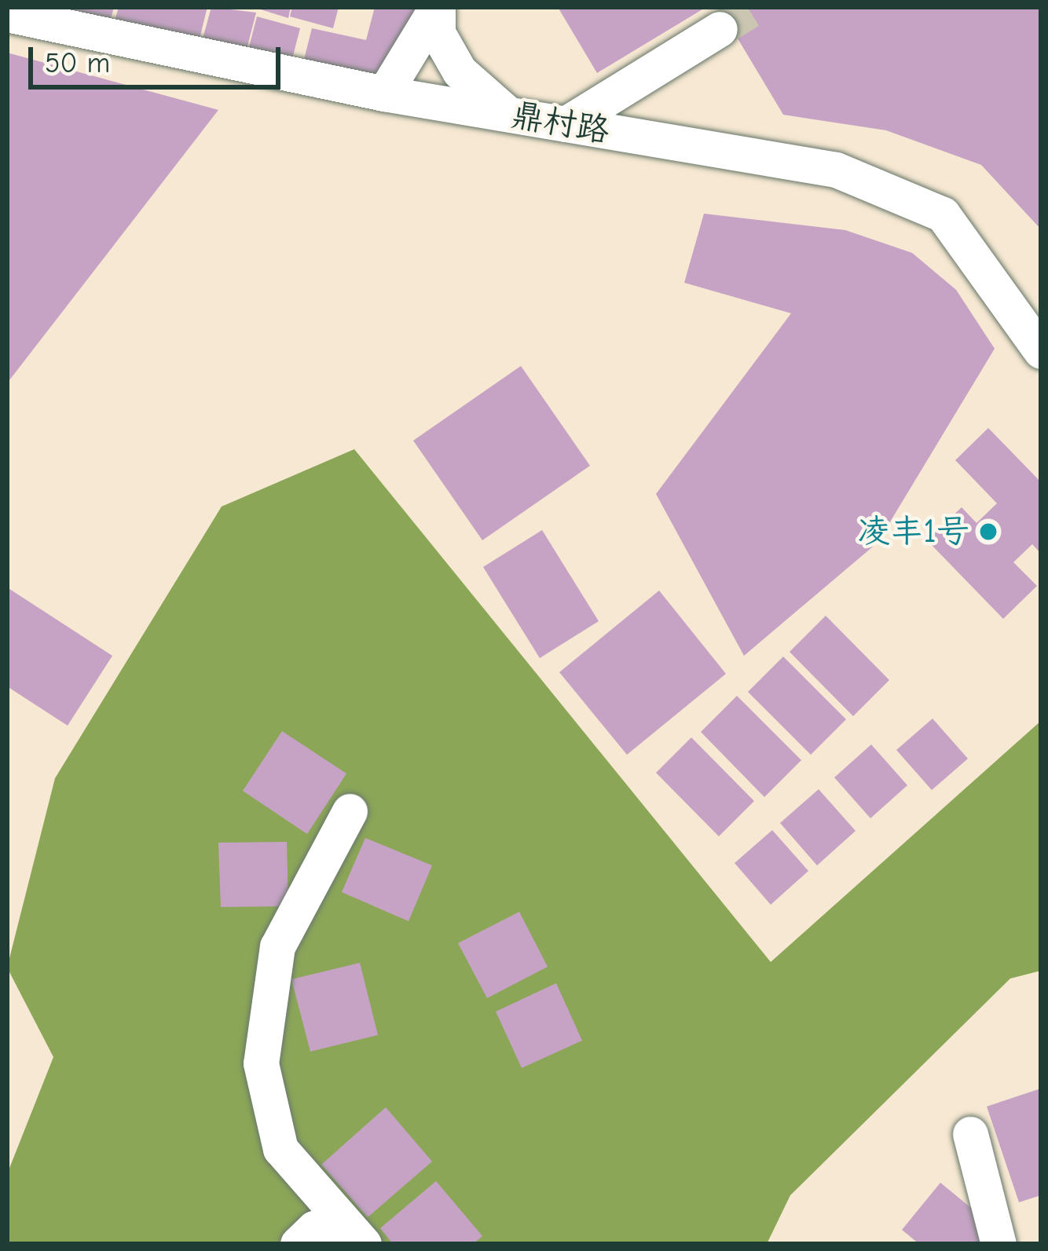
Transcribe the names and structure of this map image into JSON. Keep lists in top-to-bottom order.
{
  "streets": {
    "street": ["鼎村路"]
  },
  "places": ["凌丰1号"],
  "scale_bar": "50 m"
}
